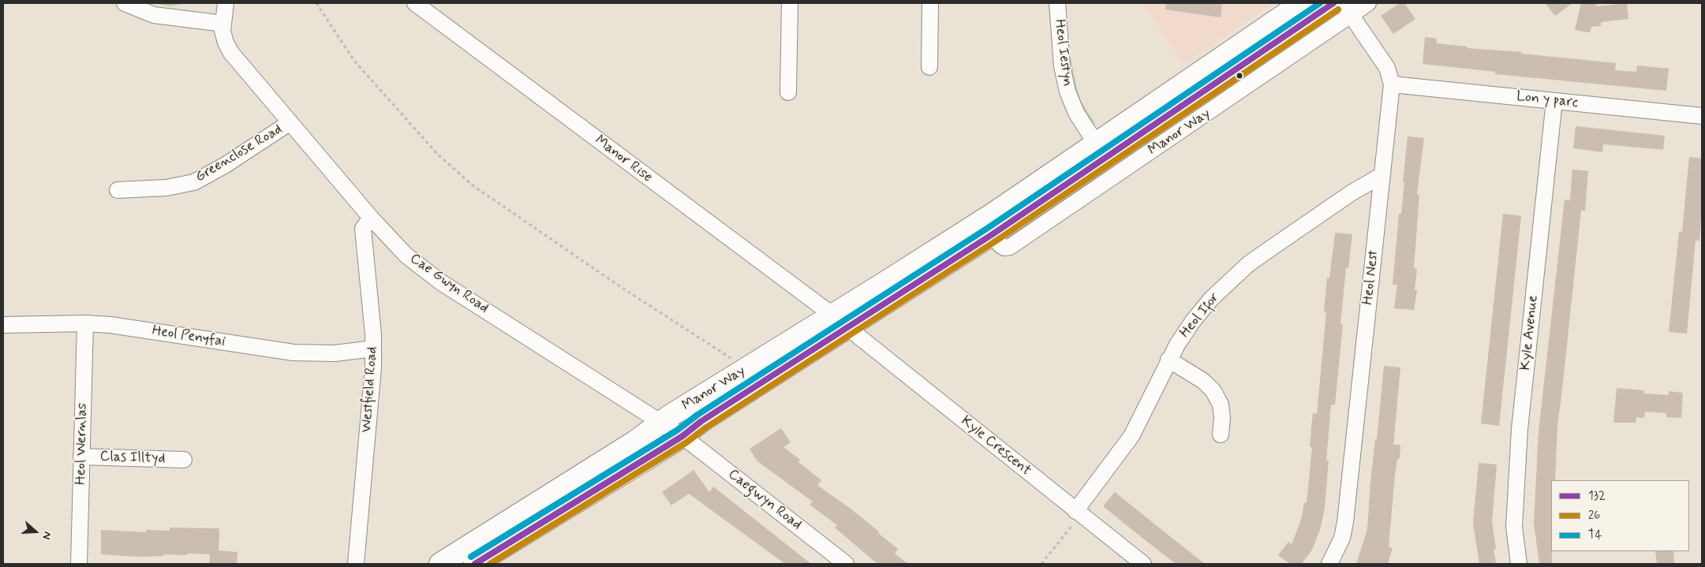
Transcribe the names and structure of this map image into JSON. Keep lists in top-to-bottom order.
{
  "streets": {
    "highway": ["Manor Way"],
    "street": [
      "Heol Iestyn",
      "Lon y parc",
      "Greenclose Road",
      "Manor Rise",
      "Heol Nest",
      "Cae Gwyn Road",
      "Heol Ifor",
      "Kyle Avenue",
      "Heol Penyfai",
      "Westfield Road",
      "Heol Wernlas",
      "Kyle Crescent",
      "Clas Illtyd",
      "Caegwyn Road"
    ]
  },
  "crossings": [
    ["Heol Iestyn", "Manor Way"],
    ["Lon y parc", "Heol Nest"],
    ["Lon y parc", "Kyle Avenue"],
    ["Manor Way", "Manor Rise"],
    ["Manor Way", "Heol Nest"],
    ["Manor Way", "Cae Gwyn Road"],
    ["Manor Way", "Kyle Crescent"],
    ["Manor Way", "Caegwyn Road"],
    ["Greenclose Road", "Cae Gwyn Road"],
    ["Manor Rise", "Kyle Crescent"],
    ["Heol Nest", "Heol Ifor"],
    ["Cae Gwyn Road", "Westfield Road"],
    ["Cae Gwyn Road", "Caegwyn Road"],
    ["Heol Ifor", "Kyle Crescent"],
    ["Heol Penyfai", "Westfield Road"],
    ["Heol Penyfai", "Heol Wernlas"],
    ["Heol Wernlas", "Clas Illtyd"]
  ],
  "lines": ["transit line 132", "transit line T4", "transit line 26"],
  "legend": ["132", "26", "T4"],
  "north": "right"
}
